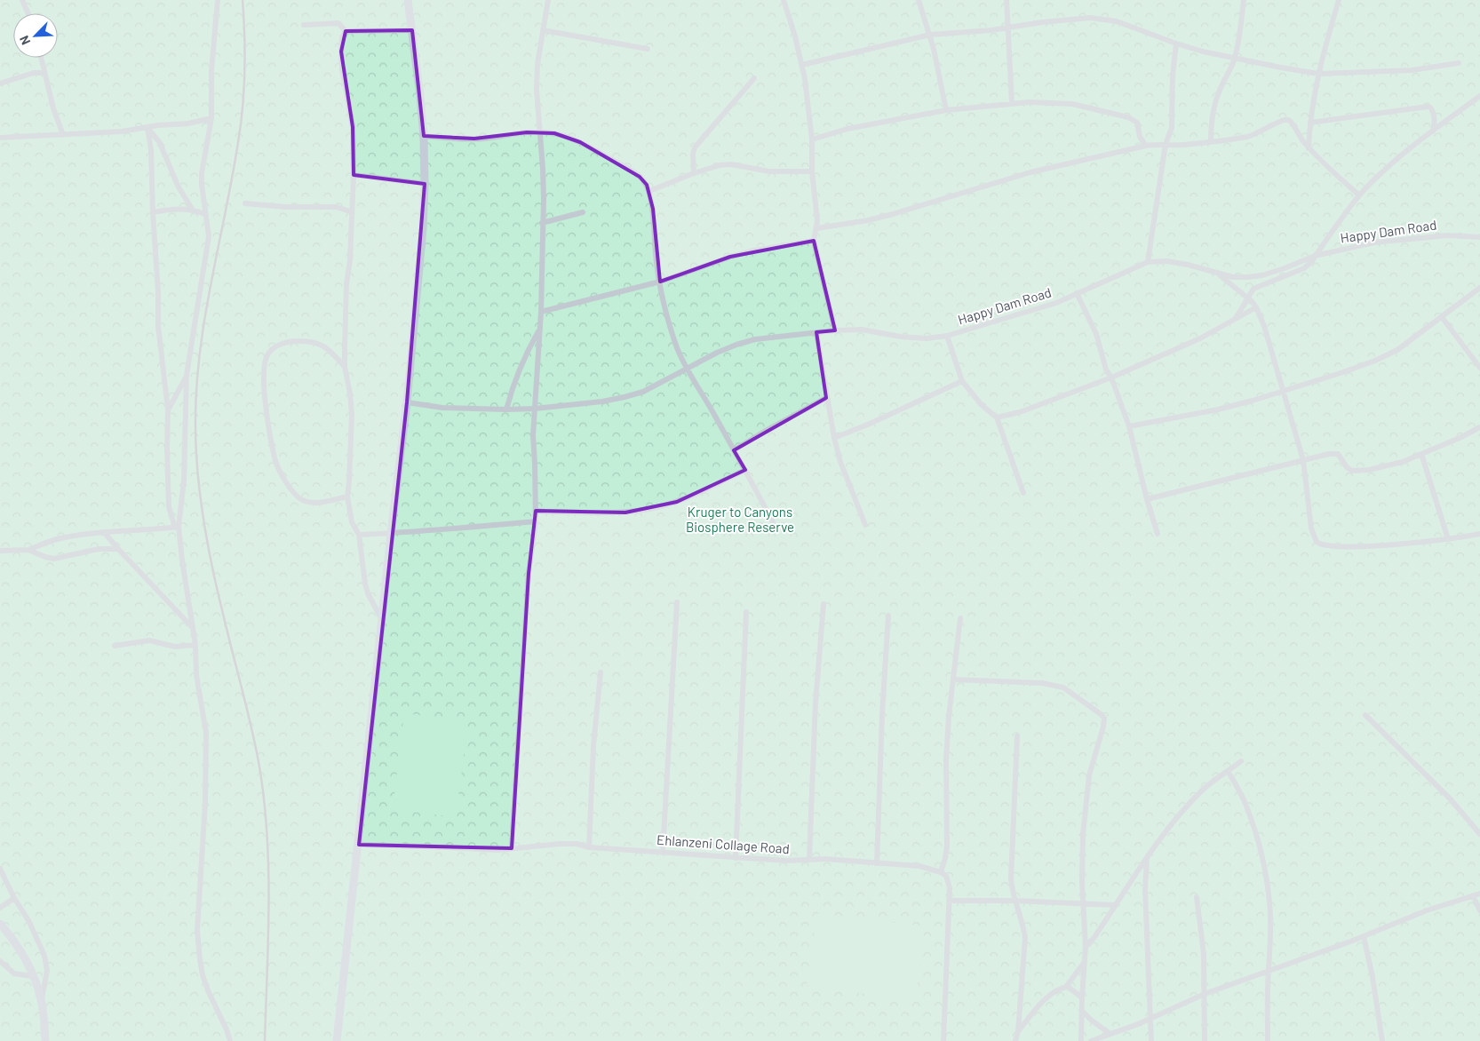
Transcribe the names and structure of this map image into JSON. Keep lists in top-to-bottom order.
{
  "streets": {
    "street": ["Happy Dam Road", "Ehlanzeni Collage Road"]
  },
  "parks": ["Kruger to Canyons Biosphere Reserve"],
  "north": "bottom left"
}
